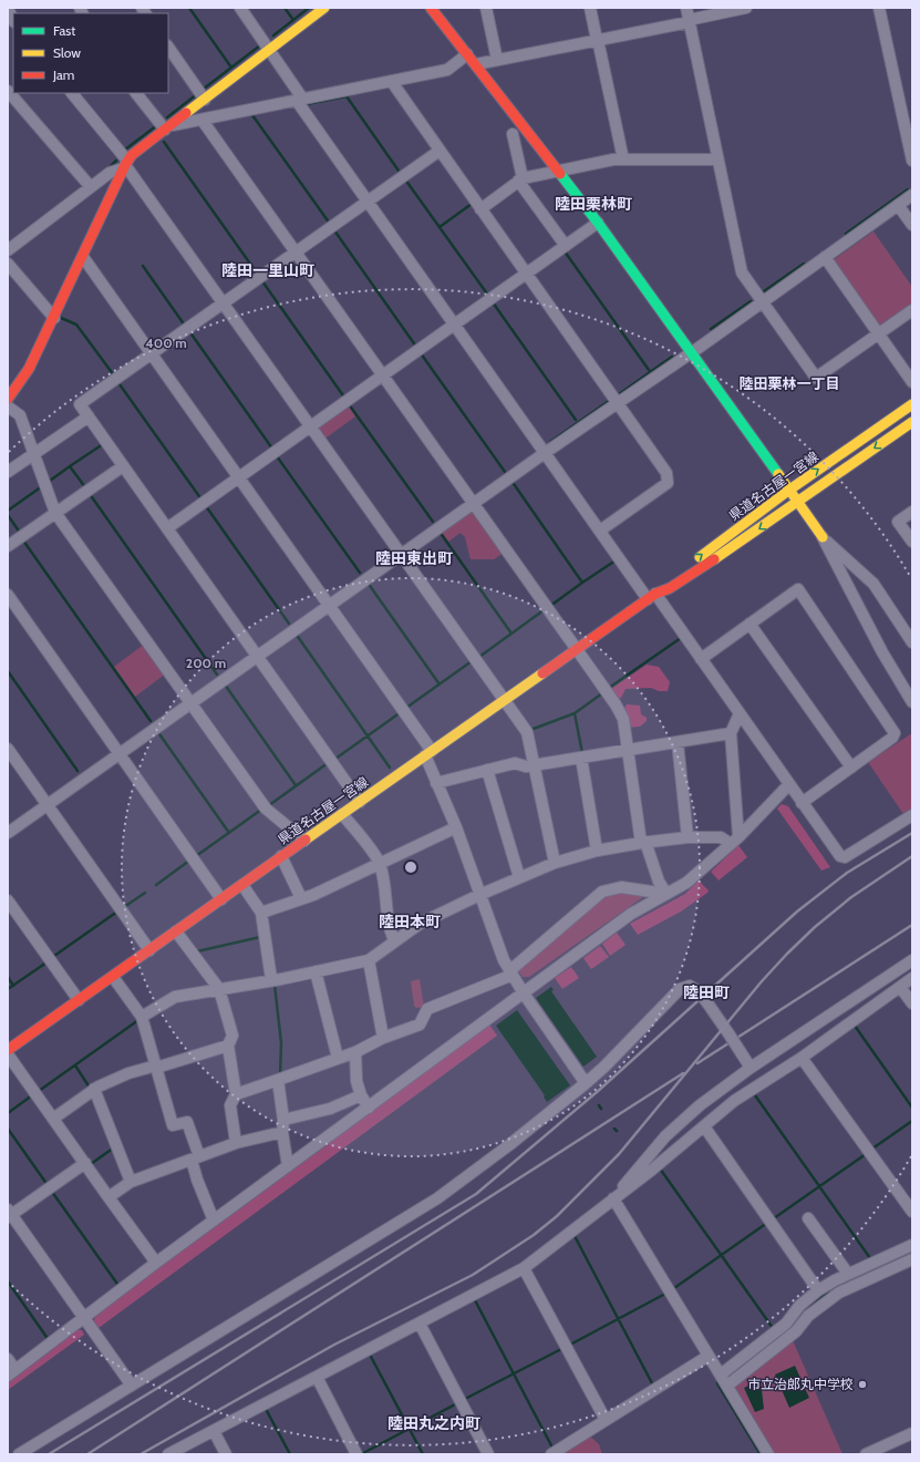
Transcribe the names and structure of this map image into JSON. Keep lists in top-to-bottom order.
{
  "streets": {
    "main road": ["県道名古屋一宮線"]
  },
  "districts": [
    "陸田栗林町",
    "陸田一里山町",
    "陸田栗林一丁目",
    "陸田東出町",
    "陸田本町",
    "陸田町",
    "陸田丸之内町"
  ],
  "places": ["市立治郎丸中学校"],
  "legend": ["Fast", "Slow", "Jam"],
  "rings": ["400 m", "200 m"]
}
